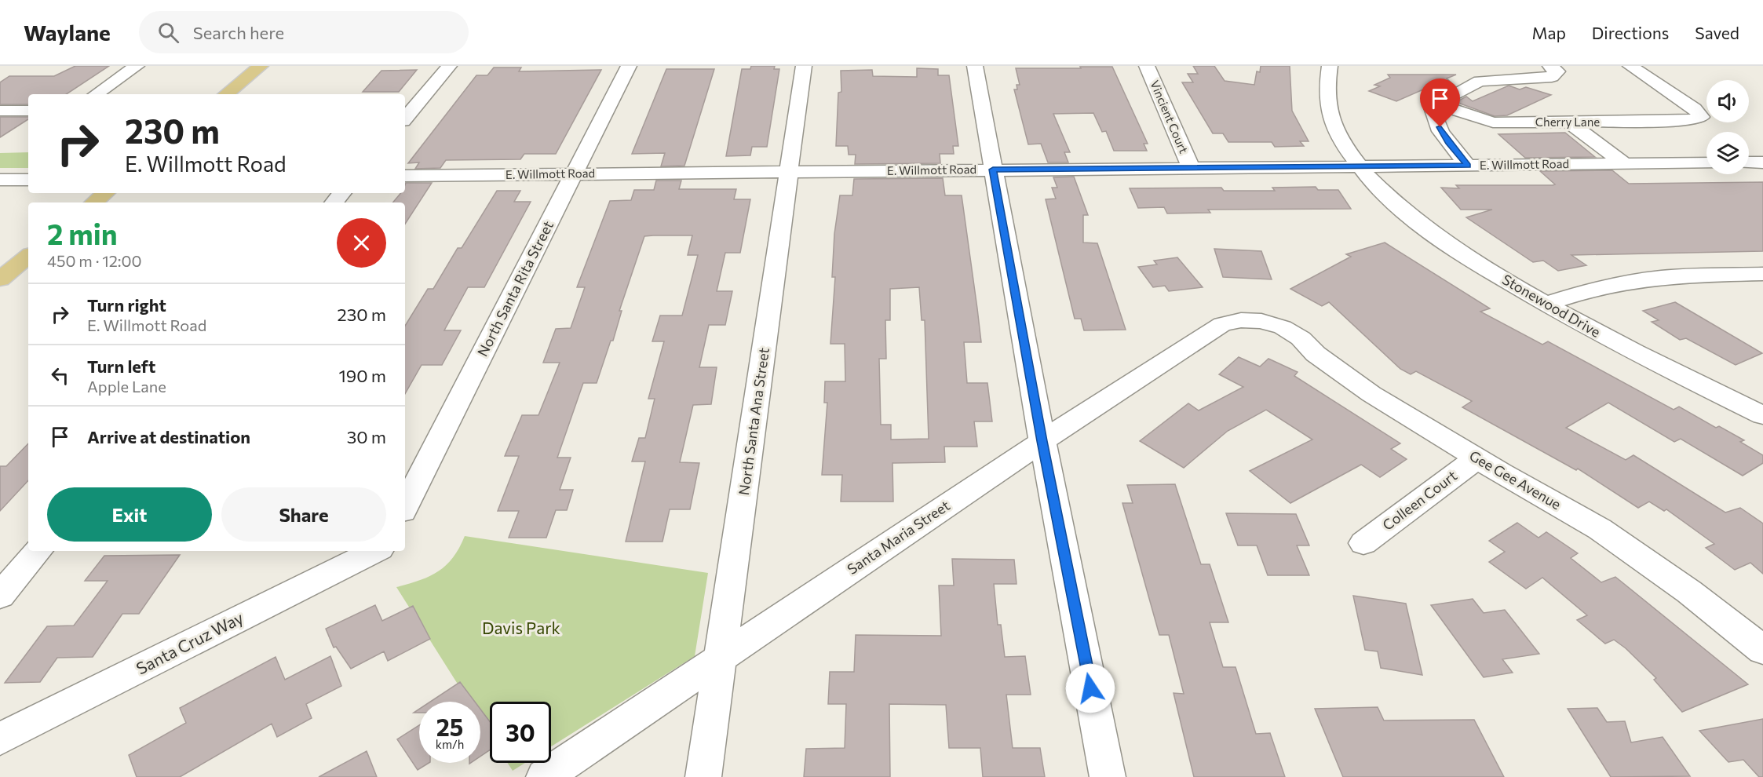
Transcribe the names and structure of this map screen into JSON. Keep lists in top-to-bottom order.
{
  "streets": {
    "street": [
      "Vincient Court",
      "Cherry Lane",
      "E. Willmott Road",
      "North Santa Rita Street",
      "Stonewood Drive",
      "North Santa Ana Street",
      "Gee Gee Avenue",
      "Colleen Court",
      "Santa Maria Street",
      "Santa Cruz Way"
    ]
  },
  "crossings": [
    ["Vincient Court", "E. Willmott Road"],
    ["E. Willmott Road", "North Santa Rita Street"],
    ["E. Willmott Road", "Stonewood Drive"],
    ["E. Willmott Road", "North Santa Ana Street"],
    ["North Santa Ana Street", "Santa Maria Street"],
    ["Gee Gee Avenue", "Colleen Court"],
    ["Gee Gee Avenue", "Santa Maria Street"]
  ],
  "parks": ["Davis Park"],
  "page": {
    "header": "Waylane",
    "search": "Search here",
    "nav": ["Map", "Directions", "Saved"],
    "turn": ["230 m", "E. Willmott Road"],
    "heading": ["2 min", "450 m · 12:00"],
    "list": [
      {
        "name": "Turn right",
        "note": "E. Willmott Road",
        "value": "230 m"
      },
      {
        "name": "Turn left",
        "note": "Apple Lane",
        "value": "190 m"
      },
      {
        "name": "Arrive at destination",
        "value": "30 m"
      }
    ],
    "buttons": ["Exit", "Share"],
    "speed": "25 km/h",
    "limit": "30"
  }
}
